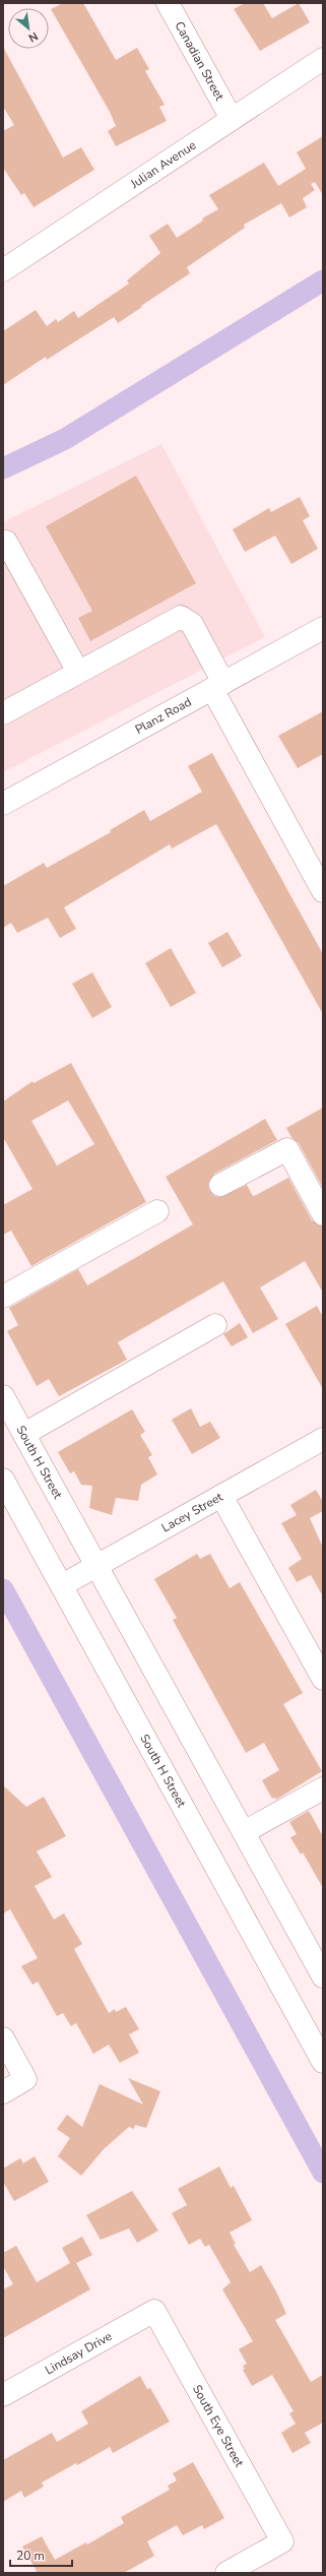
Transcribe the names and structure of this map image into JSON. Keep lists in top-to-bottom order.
{
  "streets": {
    "street": [
      "Canadian Street",
      "Julian Avenue",
      "Planz Road",
      "South H Street",
      "Lacey Street",
      "Lindsay Drive",
      "South Eye Street"
    ]
  },
  "crossings": [
    ["Canadian Street", "Julian Avenue"],
    ["South H Street", "Lacey Street"],
    ["Lindsay Drive", "South Eye Street"]
  ],
  "scale_bar": "20 m",
  "north": "bottom right"
}
